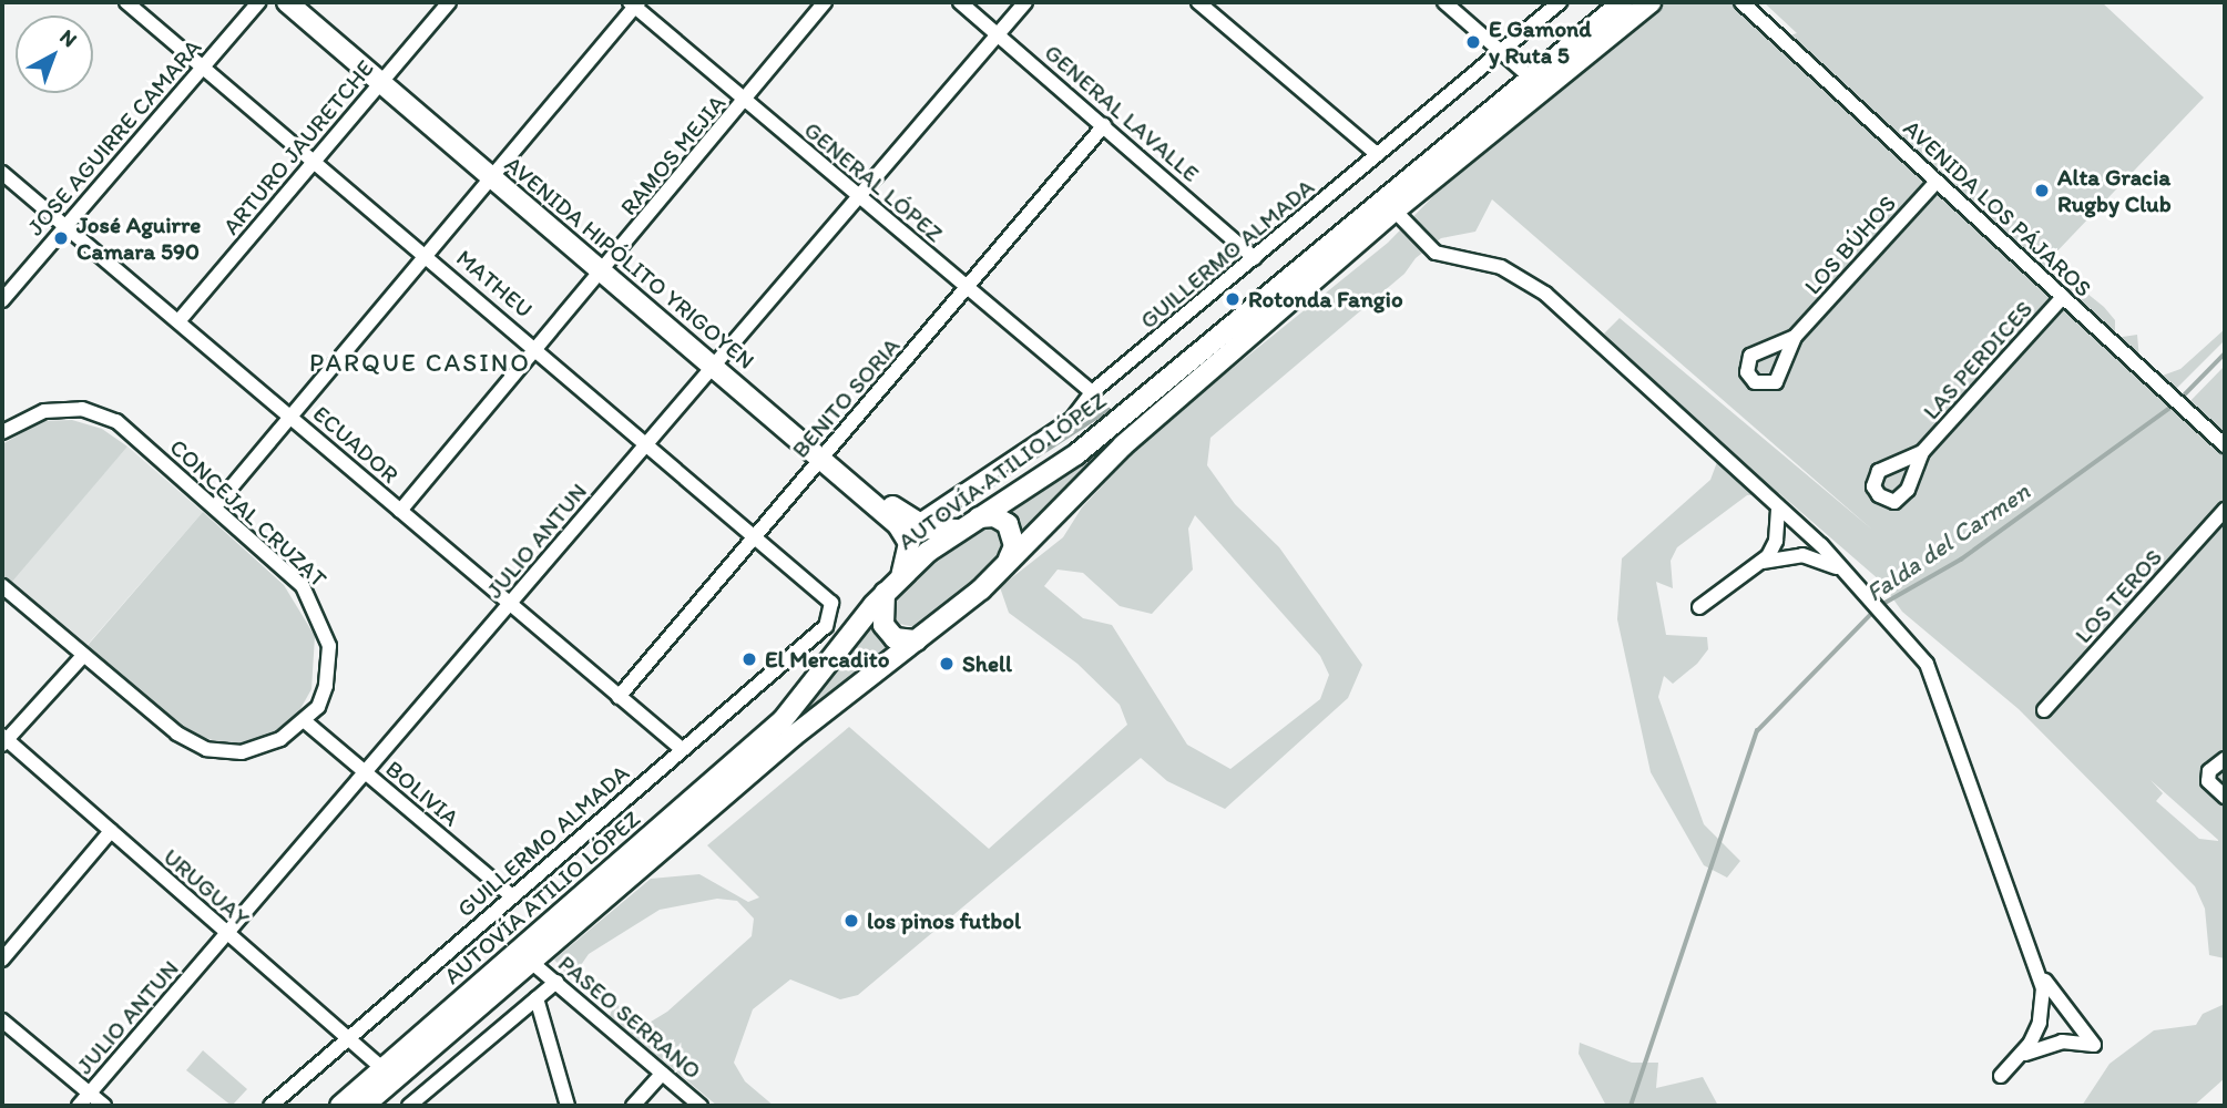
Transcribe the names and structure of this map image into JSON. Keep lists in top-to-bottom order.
{
  "streets": {
    "main road": ["AVENIDA HIPÓLITO YRIGOYEN", "AUTOVÍA ATILIO LÓPEZ"],
    "street": [
      "GENERAL LAVALLE",
      "JOSE AGUIRRE CAMARA",
      "ARTURO JAURETCHE",
      "RAMOS MEJIA",
      "GENERAL LÓPEZ",
      "AVENIDA LOS PÁJAROS",
      "LOS BÚHOS",
      "GUILLERMO ALMADA",
      "MATHEU",
      "LAS PERDICES",
      "BENITO SORIA",
      "ECUADOR",
      "CONCEJAL CRUZAT",
      "JULIO ANTUN",
      "LOS TEROS",
      "BOLIVIA",
      "URUGUAY",
      "PASEO SERRANO"
    ]
  },
  "crossings": [
    ["GENERAL LAVALLE", "GUILLERMO ALMADA"],
    ["GENERAL LAVALLE", "BENITO SORIA"],
    ["GENERAL LAVALLE", "JULIO ANTUN"],
    ["JOSE AGUIRRE CAMARA", "MATHEU"],
    ["JOSE AGUIRRE CAMARA", "ECUADOR"],
    ["ARTURO JAURETCHE", "AVENIDA HIPÓLITO YRIGOYEN"],
    ["ARTURO JAURETCHE", "MATHEU"],
    ["ARTURO JAURETCHE", "ECUADOR"],
    ["RAMOS MEJIA", "GENERAL LÓPEZ"],
    ["RAMOS MEJIA", "AVENIDA HIPÓLITO YRIGOYEN"],
    ["RAMOS MEJIA", "MATHEU"],
    ["RAMOS MEJIA", "ECUADOR"],
    ["GENERAL LÓPEZ", "GUILLERMO ALMADA"],
    ["GENERAL LÓPEZ", "BENITO SORIA"],
    ["GENERAL LÓPEZ", "JULIO ANTUN"],
    ["AVENIDA LOS PÁJAROS", "LOS BÚHOS"],
    ["AVENIDA LOS PÁJAROS", "LAS PERDICES"],
    ["GUILLERMO ALMADA", "AVENIDA HIPÓLITO YRIGOYEN"],
    ["GUILLERMO ALMADA", "MATHEU"],
    ["GUILLERMO ALMADA", "ECUADOR"],
    ["GUILLERMO ALMADA", "BOLIVIA"],
    ["GUILLERMO ALMADA", "URUGUAY"],
    ["AVENIDA HIPÓLITO YRIGOYEN", "BENITO SORIA"],
    ["AVENIDA HIPÓLITO YRIGOYEN", "AUTOVÍA ATILIO LÓPEZ"],
    ["AVENIDA HIPÓLITO YRIGOYEN", "JULIO ANTUN"],
    ["MATHEU", "BENITO SORIA"],
    ["MATHEU", "JULIO ANTUN"],
    ["BENITO SORIA", "ECUADOR"],
    ["ECUADOR", "JULIO ANTUN"],
    ["AUTOVÍA ATILIO LÓPEZ", "URUGUAY"],
    ["AUTOVÍA ATILIO LÓPEZ", "PASEO SERRANO"],
    ["CONCEJAL CRUZAT", "BOLIVIA"],
    ["JULIO ANTUN", "BOLIVIA"],
    ["JULIO ANTUN", "URUGUAY"]
  ],
  "districts": ["PARQUE CASINO"],
  "water": ["Falda del Carmen"],
  "places": [
    "E Gamond y Ruta 5",
    "Alta Gracia Rugby Club",
    "José Aguirre Camara 590",
    "Rotonda Fangio",
    "El Mercadito",
    "Shell",
    "los pinos futbol"
  ],
  "north": "top right"
}
